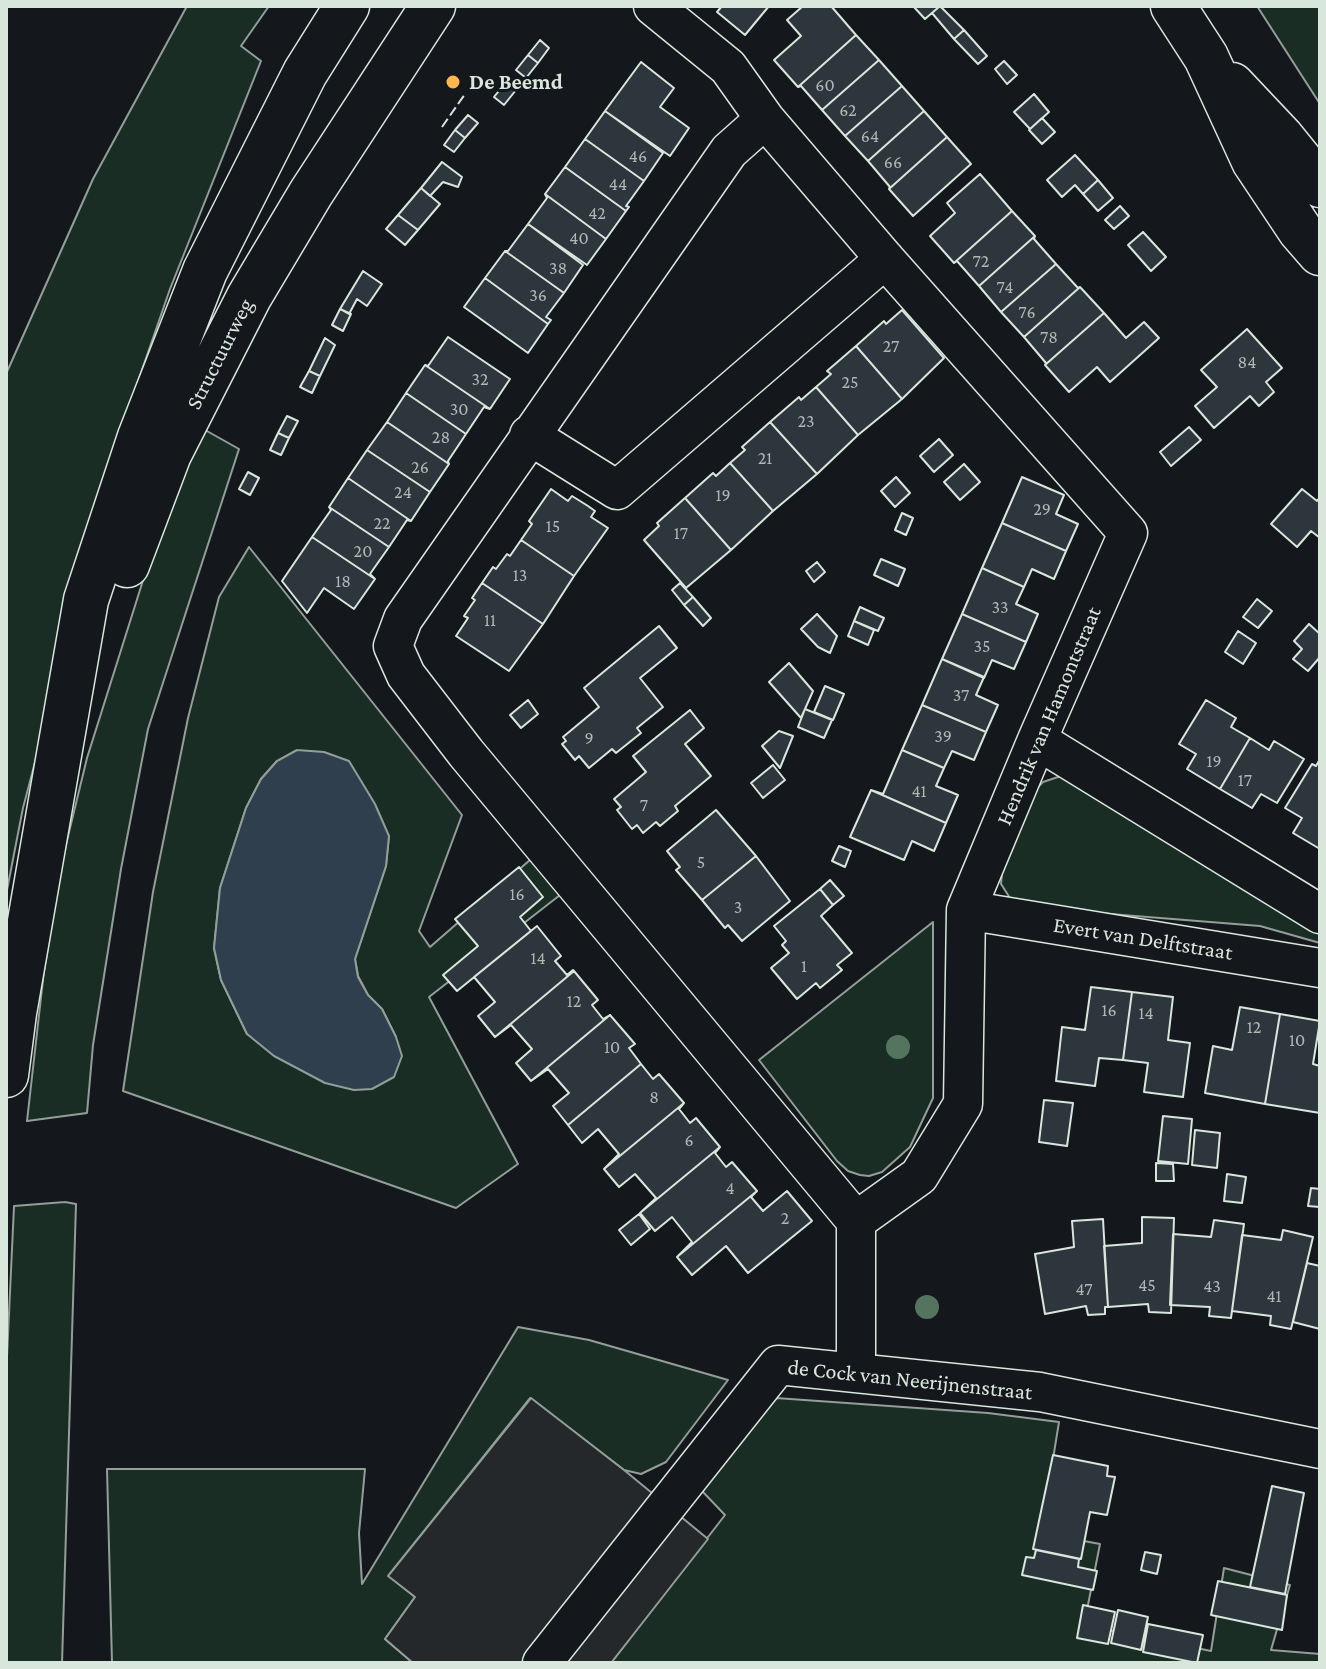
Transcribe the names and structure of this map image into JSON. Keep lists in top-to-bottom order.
{
  "streets": {
    "main road": ["Structuurweg"],
    "street": ["Hendrik van Hamontstraat", "Evert van Delftstraat", "de Cock van Neerijnenstraat"]
  },
  "crossings": [
    ["Hendrik van Hamontstraat", "Evert van Delftstraat"]
  ],
  "places": ["De Beemd"],
  "house_numbers": [
    "60",
    "62",
    "64",
    "46",
    "66",
    "44",
    "42",
    "40",
    "72",
    "38",
    "74",
    "36",
    "76",
    "78",
    "27",
    "84",
    "32",
    "25",
    "30",
    "23",
    "28",
    "21",
    "26",
    "24",
    "19",
    "29",
    "22",
    "15",
    "17",
    "20",
    "13",
    "18",
    "33",
    "11",
    "35",
    "37",
    "39",
    "9",
    "19",
    "17",
    "41",
    "7",
    "5",
    "16",
    "3",
    "14",
    "1",
    "12",
    "16",
    "14",
    "12",
    "10",
    "10",
    "8",
    "6",
    "4",
    "2",
    "45",
    "43",
    "47",
    "41"
  ]
}
